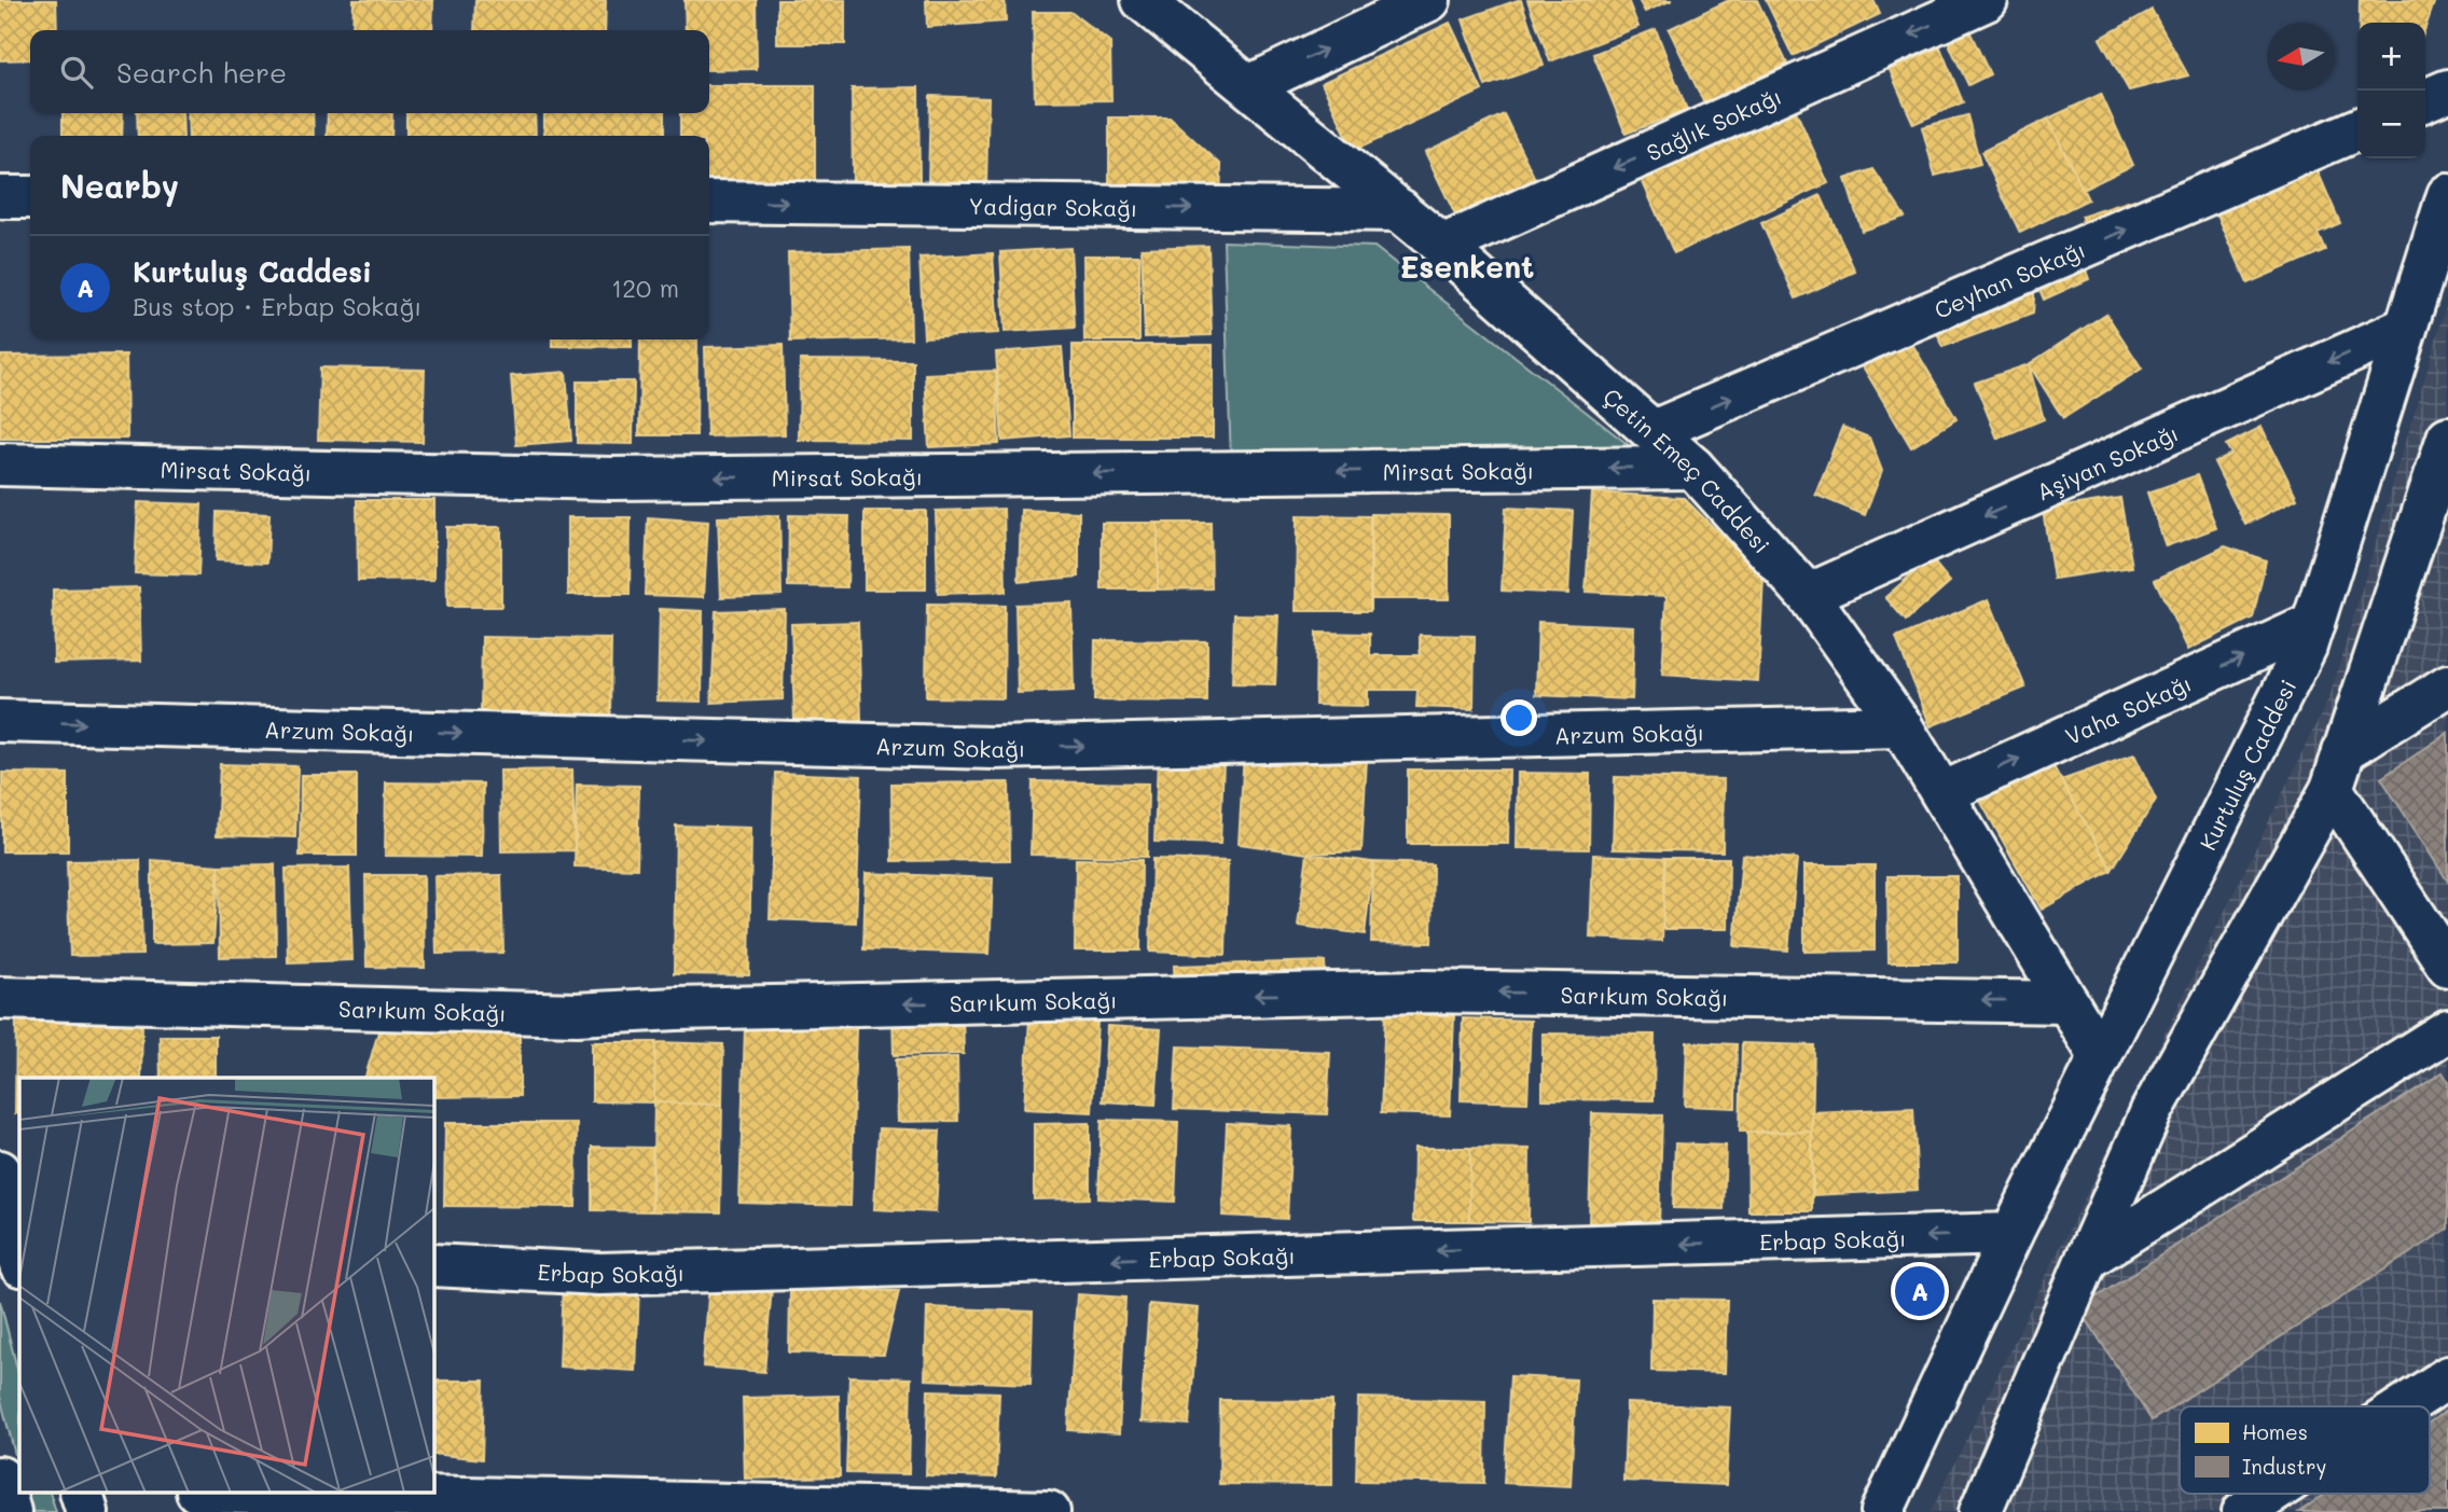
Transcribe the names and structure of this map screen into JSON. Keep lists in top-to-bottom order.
{
  "streets": {
    "street": [
      "Sağlık Sokağı",
      "Yadigar Sokağı",
      "Ceyhan Sokağı",
      "Aşiyan Sokağı",
      "Mirsat Sokağı",
      "Çetin Emeç Caddesi",
      "Vaha Sokağı",
      "Arzum Sokağı",
      "Kurtuluş Caddesi",
      "Sarıkum Sokağı",
      "Erbap Sokağı"
    ]
  },
  "crossings": [
    ["Sağlık Sokağı", "Çetin Emeç Caddesi"],
    ["Yadigar Sokağı", "Çetin Emeç Caddesi"],
    ["Ceyhan Sokağı", "Çetin Emeç Caddesi"],
    ["Aşiyan Sokağı", "Çetin Emeç Caddesi"],
    ["Aşiyan Sokağı", "Kurtuluş Caddesi"],
    ["Mirsat Sokağı", "Çetin Emeç Caddesi"],
    ["Çetin Emeç Caddesi", "Vaha Sokağı"],
    ["Çetin Emeç Caddesi", "Arzum Sokağı"],
    ["Çetin Emeç Caddesi", "Kurtuluş Caddesi"],
    ["Çetin Emeç Caddesi", "Sarıkum Sokağı"],
    ["Vaha Sokağı", "Kurtuluş Caddesi"],
    ["Kurtuluş Caddesi", "Erbap Sokağı"]
  ],
  "one_way": [
    "Sağlık Sokağı",
    "Yadigar Sokağı",
    "Ceyhan Sokağı",
    "Aşiyan Sokağı",
    "Mirsat Sokağı",
    "Vaha Sokağı",
    "Arzum Sokağı",
    "Sarıkum Sokağı"
  ],
  "districts": ["Esenkent"],
  "legend": ["Homes", "Industry"],
  "north": "left",
  "page": {
    "map_buttons": ["+", "−"],
    "search": "Search here",
    "heading": "Nearby",
    "list": [
      {
        "mark": "A",
        "name": "Kurtuluş Caddesi",
        "note": "Bus stop · Erbap Sokağı",
        "value": "120 m"
      }
    ],
    "pins": "A"
  }
}
